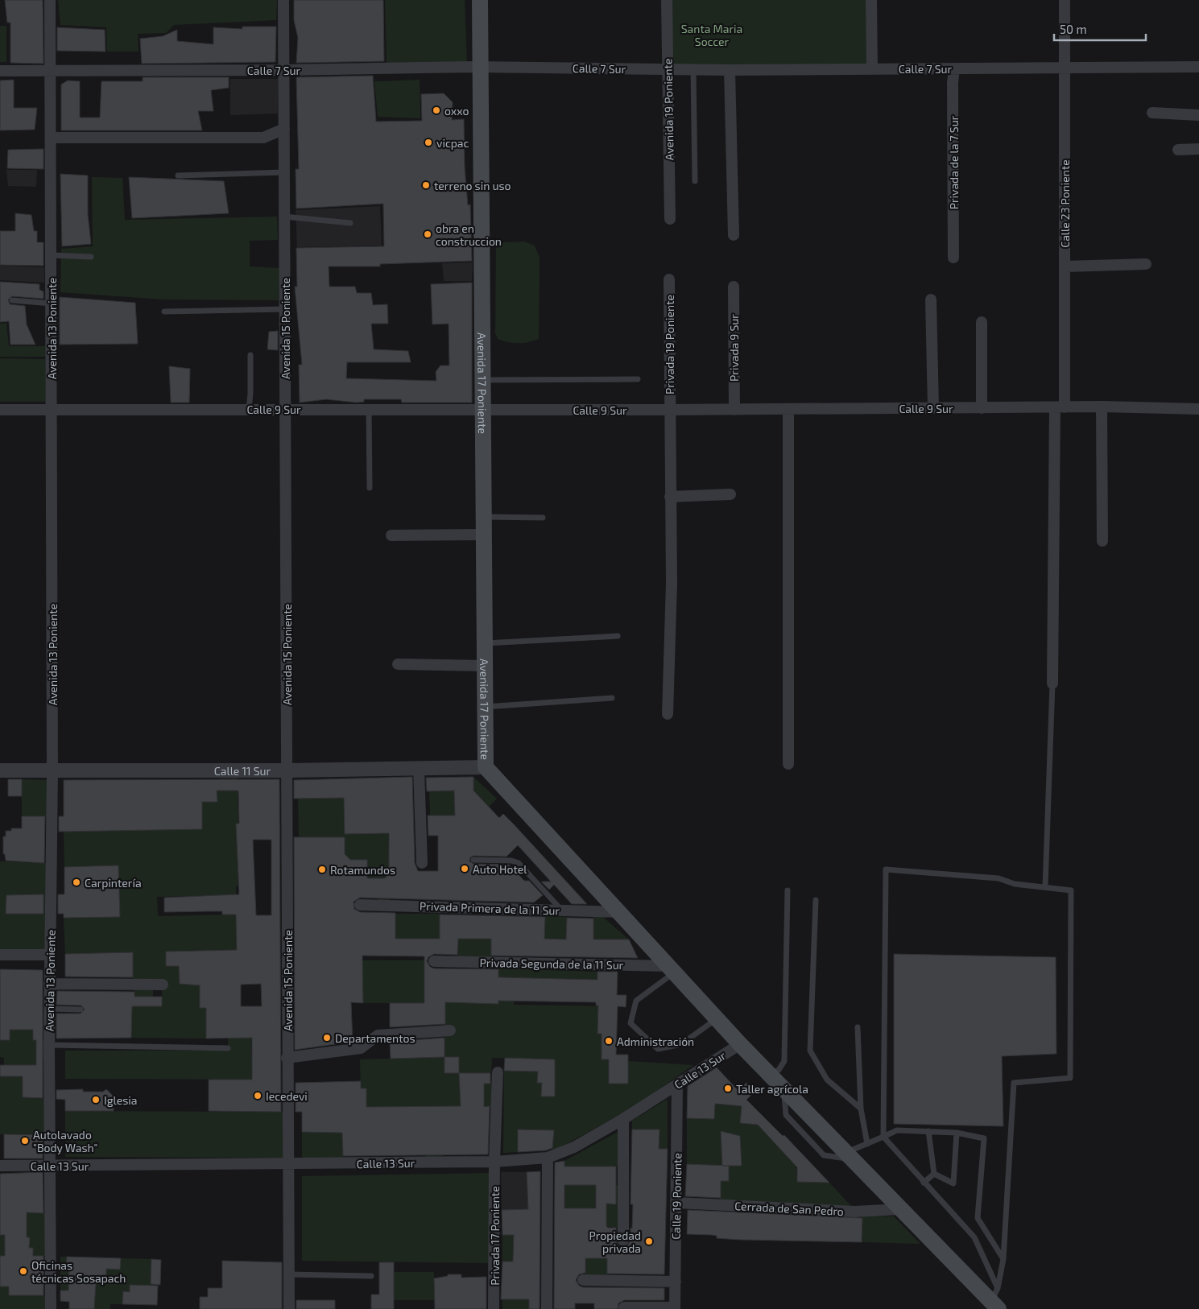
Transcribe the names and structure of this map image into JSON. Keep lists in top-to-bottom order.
{
  "streets": {
    "main road": ["Avenida 17 Poniente"],
    "street": [
      "Calle 7 Sur",
      "Avenida 19 Poniente",
      "Privada de la 7 Sur",
      "Calle 23 Poniente",
      "Avenida 13 Poniente",
      "Avenida 15 Poniente",
      "Privada 19 Poniente",
      "Privada 9 Sur",
      "Calle 9 Sur",
      "Calle 11 Sur",
      "Privada Primera de la 11 Sur",
      "Privada Segunda de la 11 Sur",
      "Calle 13 Sur",
      "Calle 19 Poniente",
      "Cerrada de San Pedro",
      "Privada 17 Poniente"
    ]
  },
  "crossings": [
    ["Calle 7 Sur", "Avenida 19 Poniente"],
    ["Calle 7 Sur", "Privada de la 7 Sur"],
    ["Calle 7 Sur", "Calle 23 Poniente"],
    ["Calle 7 Sur", "Avenida 13 Poniente"],
    ["Calle 7 Sur", "Avenida 15 Poniente"],
    ["Calle 7 Sur", "Avenida 17 Poniente"],
    ["Calle 23 Poniente", "Calle 9 Sur"],
    ["Avenida 13 Poniente", "Calle 9 Sur"],
    ["Avenida 13 Poniente", "Calle 11 Sur"],
    ["Avenida 13 Poniente", "Calle 13 Sur"],
    ["Avenida 15 Poniente", "Calle 9 Sur"],
    ["Avenida 15 Poniente", "Calle 11 Sur"],
    ["Avenida 15 Poniente", "Calle 13 Sur"],
    ["Privada 19 Poniente", "Calle 9 Sur"],
    ["Privada 9 Sur", "Calle 9 Sur"],
    ["Avenida 17 Poniente", "Calle 9 Sur"],
    ["Avenida 17 Poniente", "Calle 11 Sur"],
    ["Calle 13 Sur", "Calle 19 Poniente"],
    ["Calle 13 Sur", "Privada 17 Poniente"],
    ["Calle 19 Poniente", "Cerrada de San Pedro"]
  ],
  "parks": ["Santa Maria Soccer"],
  "places": [
    "oxxo",
    "vicpac",
    "terreno sin uso",
    "obra en construccion",
    "Auto Hotel",
    "Rotamundos",
    "Carpintería",
    "Departamentos",
    "Administración",
    "Taller agrícola",
    "Iecedevi",
    "Iglesia",
    "Autolavado \"Body Wash\"",
    "Propiedad privada",
    "Oficinas técnicas Sosapach"
  ],
  "scale_bar": "50 m"
}
